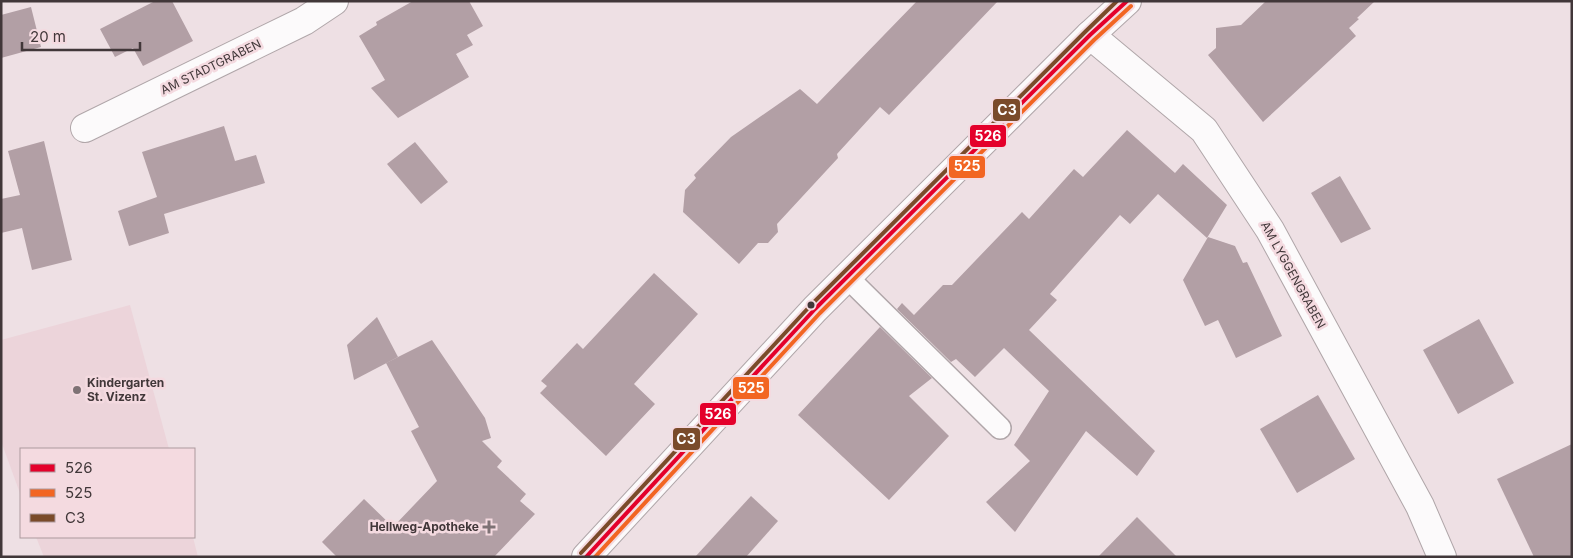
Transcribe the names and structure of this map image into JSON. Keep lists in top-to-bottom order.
{
  "streets": {
    "street": ["AM STADTGRABEN", "AM LYGGENGRABEN"]
  },
  "places": {
    "other": ["Kindergarten St. Vizenz"],
    "health": ["Hellweg-Apotheke"]
  },
  "lines": ["transit line 526", "transit line C3", "transit line 525"],
  "legend": ["526", "525", "C3"],
  "scale_bar": "20 m"
}
